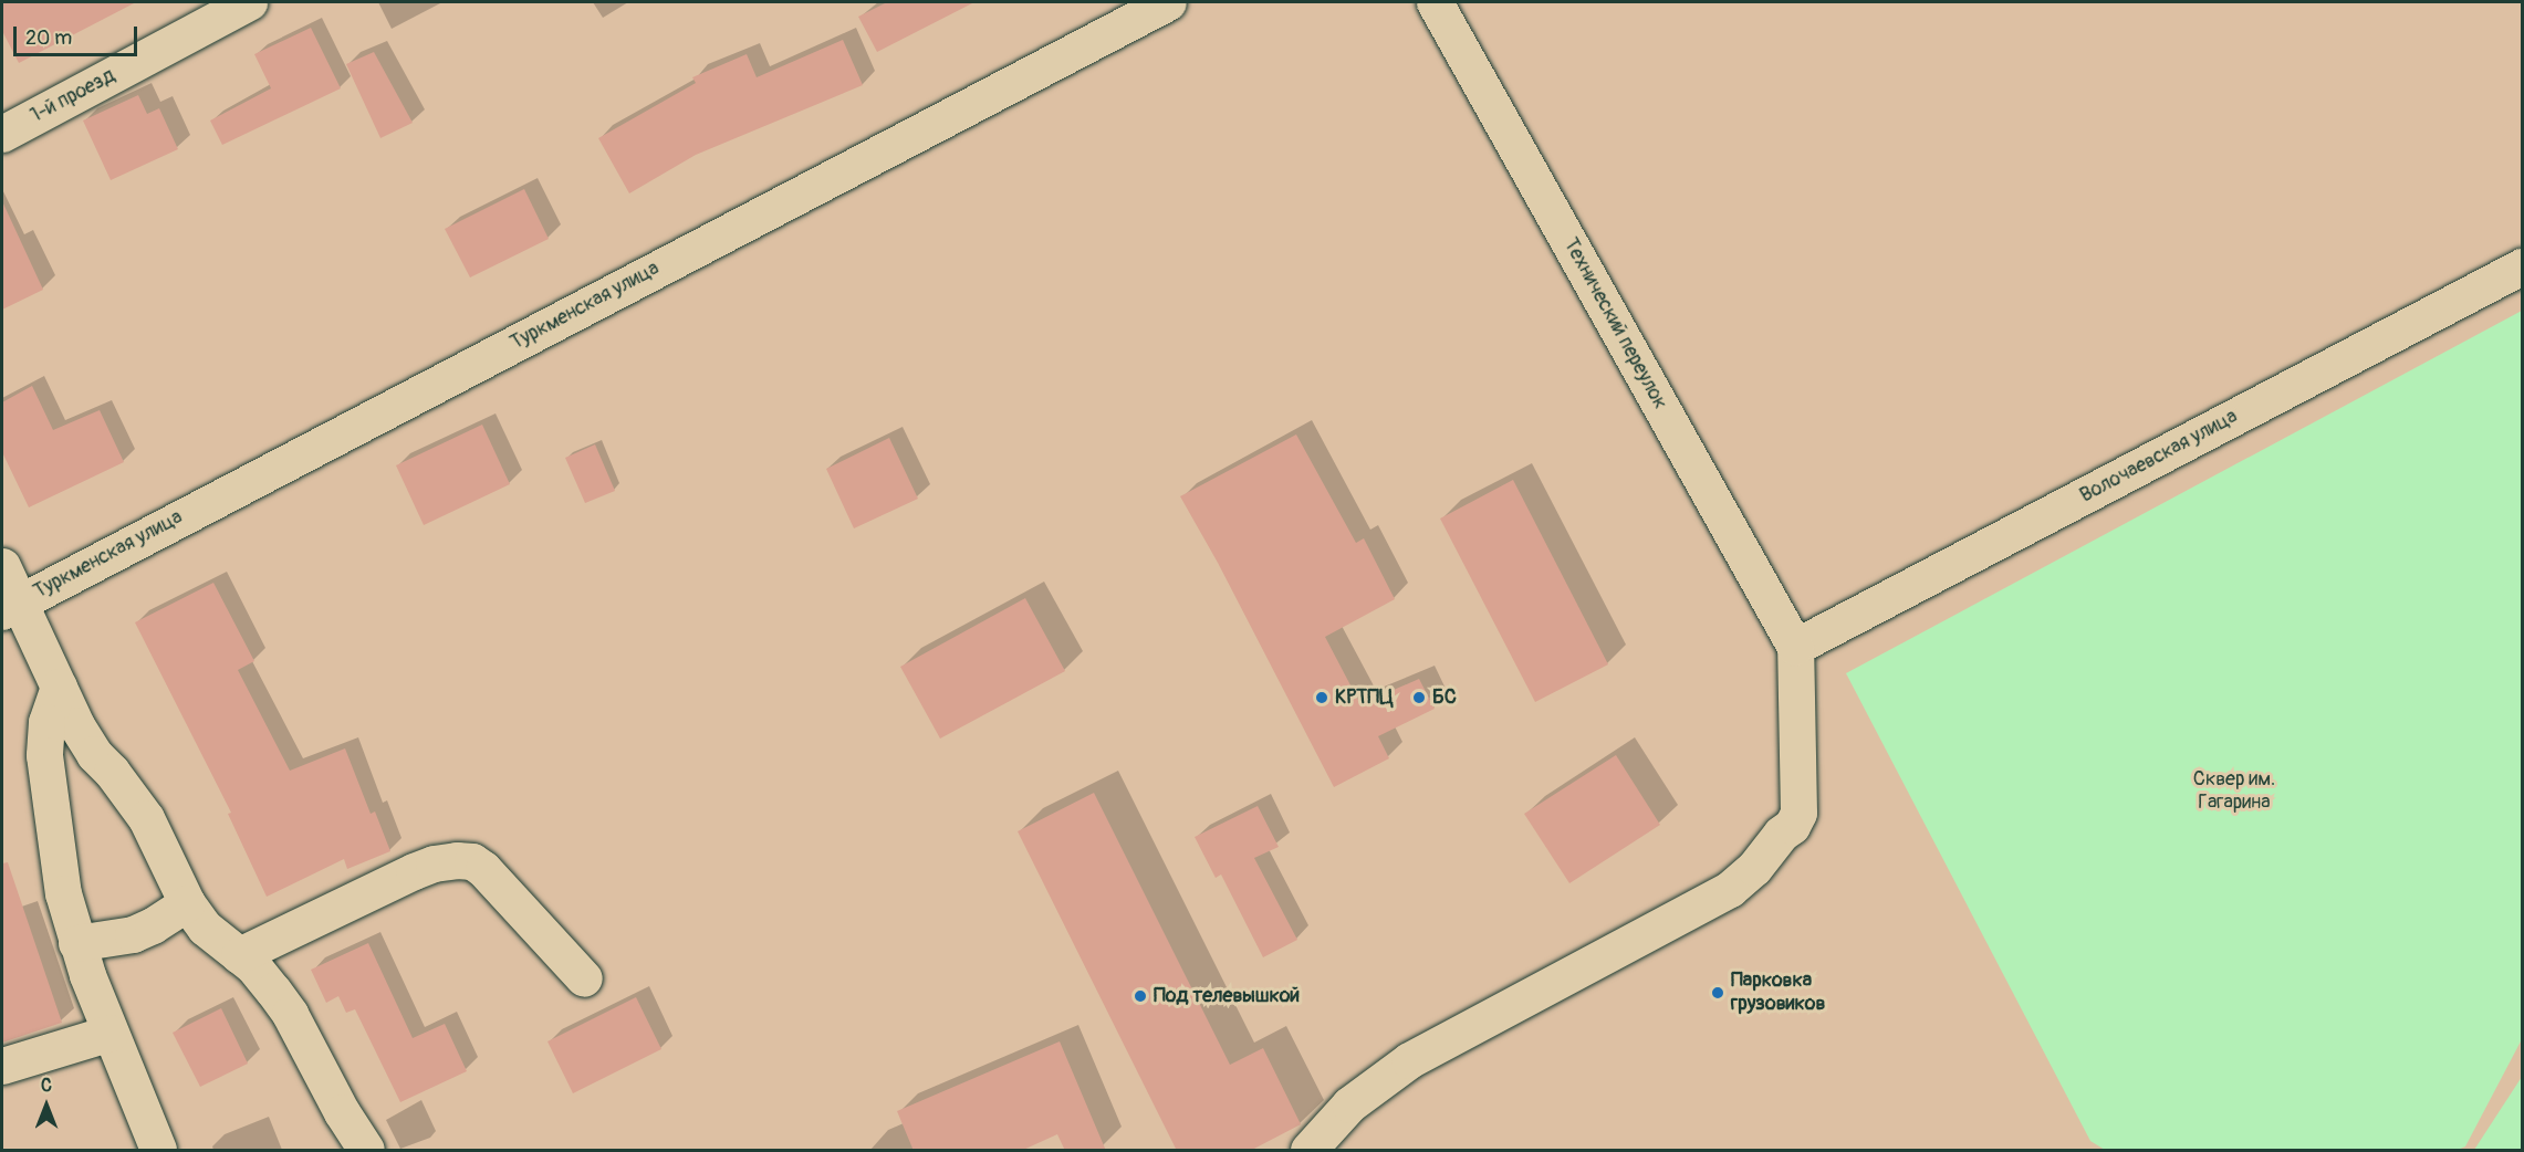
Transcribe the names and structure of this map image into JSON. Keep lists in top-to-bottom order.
{
  "streets": {
    "street": [
      "1-й проезд",
      "Туркменская улица",
      "Технический переулок",
      "Волочаевская улица"
    ]
  },
  "crossings": [
    ["Технический переулок", "Волочаевская улица"]
  ],
  "parks": ["Сквер им. Гагарина"],
  "places": [
    "КРТПЦ",
    "БС",
    "Парковка грузовиков",
    "Под телевышкой"
  ],
  "scale_bar": "20 m",
  "north": "top"
}
